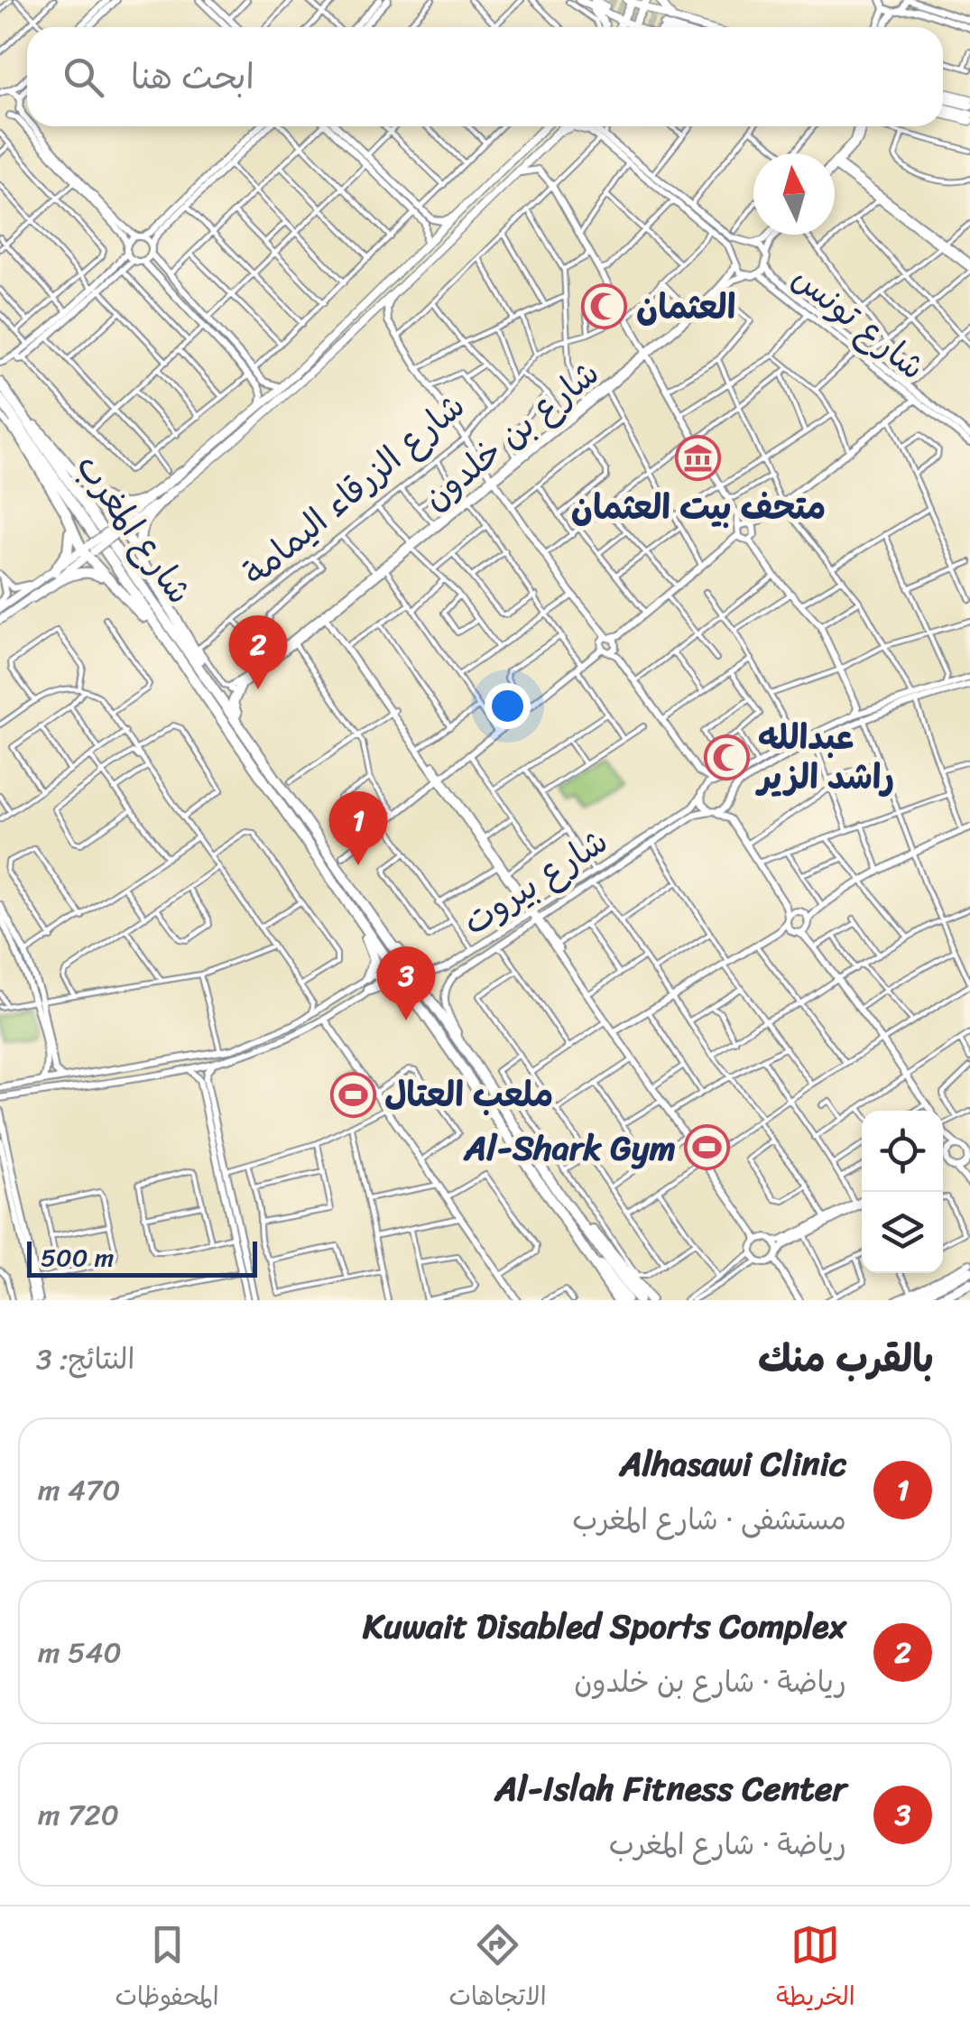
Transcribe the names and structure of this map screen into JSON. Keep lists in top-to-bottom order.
{
  "streets": {
    "highway": ["شارع المغرب"],
    "street": [
      "شارع تونس",
      "شارع بن خلدون",
      "شارع الزرقاء اليمامة",
      "شارع بيروت"
    ]
  },
  "crossings": [
    ["شارع تونس", "شارع بن خلدون"],
    ["شارع بن خلدون", "شارع الزرقاء اليمامة"],
    ["شارع المغرب", "شارع بيروت"]
  ],
  "places": {
    "mosque": ["العثمان", "عبدالله راشد الزير"],
    "museum": ["متحف بيت العثمان"],
    "sports": ["ملعب العتال", "Al-Shark Gym"]
  },
  "scale_bar": "500 m",
  "north": "top",
  "page": {
    "search": "ابحث هنا",
    "pins": ["2", "1", "3"],
    "scale": "500 m",
    "heading": ["بالقرب منك", "النتائج: 3"],
    "list": [
      {
        "mark": "1",
        "name": "Alhasawi Clinic",
        "note": "مستشفى · شارع المغرب",
        "value": "470 m"
      },
      {
        "mark": "2",
        "name": "Kuwait Disabled Sports Complex",
        "note": "رياضة · شارع بن خلدون",
        "value": "540 m"
      },
      {
        "mark": "3",
        "name": "Al-Islah Fitness Center",
        "note": "رياضة · شارع المغرب",
        "value": "720 m"
      }
    ],
    "nav": ["الخريطة", "الاتجاهات", "المحفوظات"]
  }
}
